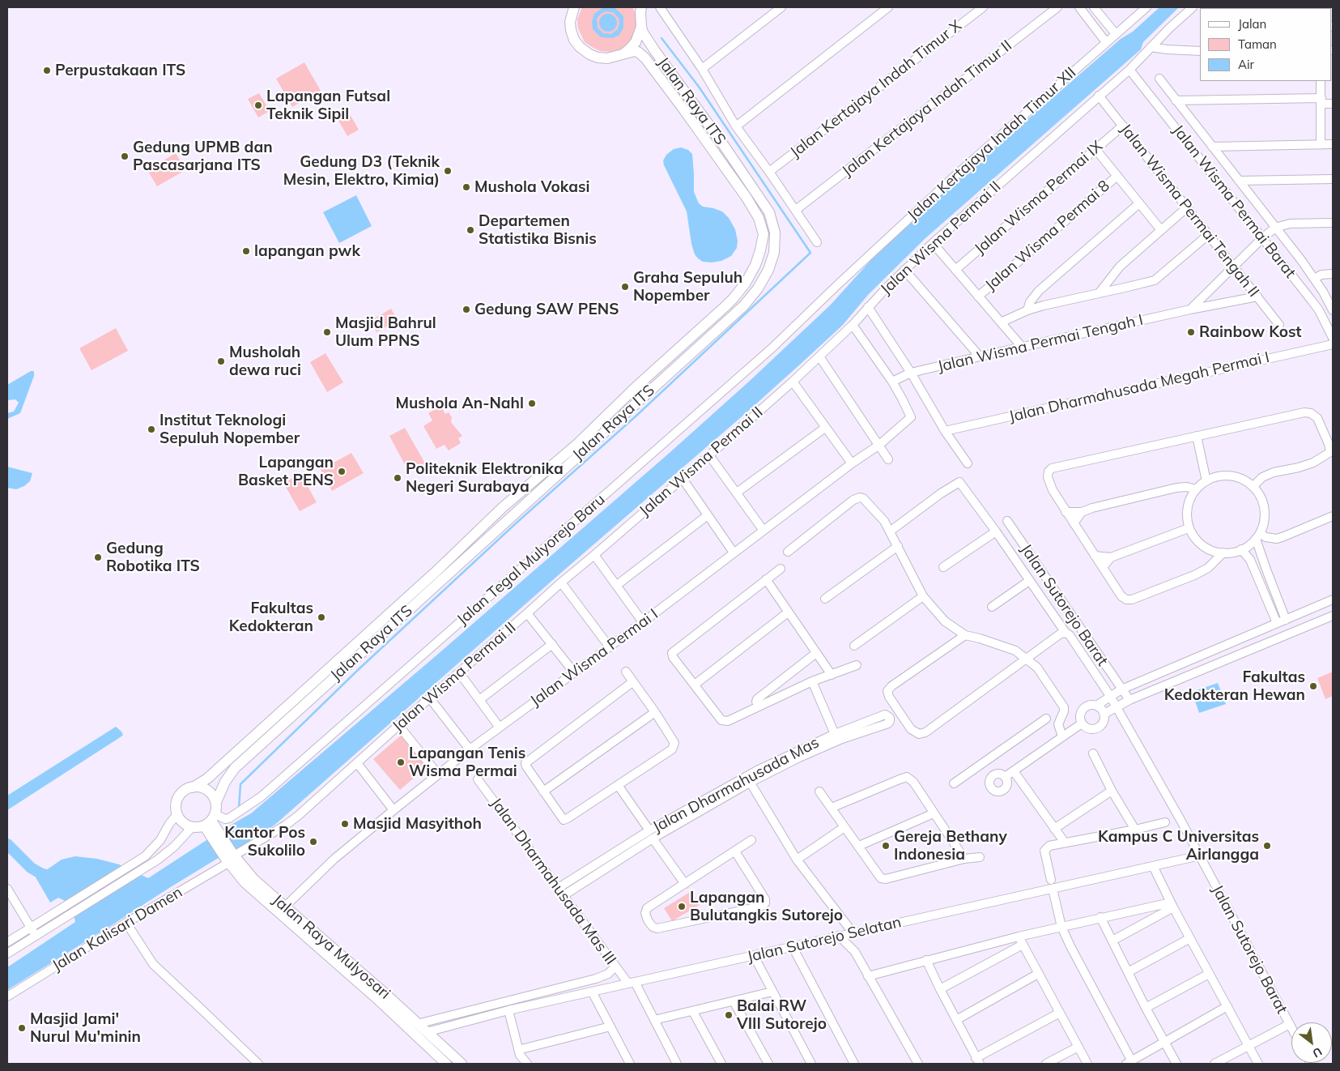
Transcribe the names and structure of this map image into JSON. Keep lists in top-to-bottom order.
{
  "streets": {
    "main road": ["Jalan Raya ITS", "Jalan Raya Mulyosari"],
    "street": [
      "Jalan Kertajaya Indah Timur X",
      "Jalan Kertajaya Indah Timur II",
      "Jalan Kertajaya Indah Timur XII",
      "Jalan Wisma Permai IX",
      "Jalan Wisma Permai Barat",
      "Jalan Wisma Permai Tengah II",
      "Jalan Wisma Permai 8",
      "Jalan Wisma Permai II",
      "Jalan Wisma Permai Tengah I",
      "Jalan Dharmahusada Megah Permai I",
      "Jalan Tegal Mulyorejo Baru",
      "Jalan Sutorejo Barat",
      "Jalan Wisma Permai I",
      "Jalan Dharmahusada Mas",
      "Jalan Dharmahusada Mas III",
      "Jalan Kalisari Damen",
      "Jalan Sutorejo Selatan"
    ]
  },
  "crossings": [
    ["Jalan Raya ITS", "Jalan Tegal Mulyorejo Baru"],
    ["Jalan Raya ITS", "Jalan Raya Mulyosari"],
    ["Jalan Kertajaya Indah Timur XII", "Jalan Tegal Mulyorejo Baru"],
    ["Jalan Wisma Permai IX", "Jalan Wisma Permai Tengah II"],
    ["Jalan Wisma Permai Barat", "Jalan Wisma Permai II"],
    ["Jalan Wisma Permai Tengah II", "Jalan Wisma Permai II"],
    ["Jalan Wisma Permai Tengah II", "Jalan Wisma Permai Tengah I"],
    ["Jalan Wisma Permai II", "Jalan Kalisari Damen"],
    ["Jalan Wisma Permai II", "Jalan Raya Mulyosari"],
    ["Jalan Wisma Permai Tengah I", "Jalan Wisma Permai I"],
    ["Jalan Tegal Mulyorejo Baru", "Jalan Raya Mulyosari"],
    ["Jalan Sutorejo Barat", "Jalan Sutorejo Selatan"],
    ["Jalan Wisma Permai I", "Jalan Raya Mulyosari"],
    ["Jalan Dharmahusada Mas", "Jalan Dharmahusada Mas III"],
    ["Jalan Dharmahusada Mas III", "Jalan Sutorejo Selatan"],
    ["Jalan Kalisari Damen", "Jalan Raya Mulyosari"],
    ["Jalan Sutorejo Selatan", "Jalan Raya Mulyosari"]
  ],
  "places": [
    "Perpustakaan ITS",
    "Lapangan Futsal Teknik Sipil",
    "Gedung UPMB dan Pascasarjana ITS",
    "Gedung D3 (Teknik Mesin, Elektro, Kimia)",
    "Mushola Vokasi",
    "Departemen Statistika Bisnis",
    "lapangan pwk",
    "Graha Sepuluh Nopember",
    "Gedung SAW PENS",
    "Masjid Bahrul Ulum PPNS",
    "Rainbow Kost",
    "Musholah dewa ruci",
    "Mushola An-Nahl",
    "Institut Teknologi Sepuluh Nopember",
    "Lapangan Basket PENS",
    "Politeknik Elektronika Negeri Surabaya",
    "Gedung Robotika ITS",
    "Fakultas Kedokteran",
    "Fakultas Kedokteran Hewan",
    "Lapangan Tenis Wisma Permai",
    "Masjid Masyithoh",
    "Kantor Pos Sukolilo",
    "Gereja Bethany Indonesia",
    "Kampus C Universitas Airlangga",
    "Lapangan Bulutangkis Sutorejo",
    "Balai RW VIII Sutorejo",
    "Masjid Jami' Nurul Mu'minin"
  ],
  "legend": ["Jalan", "Taman", "Air"],
  "north": "bottom right"
}
